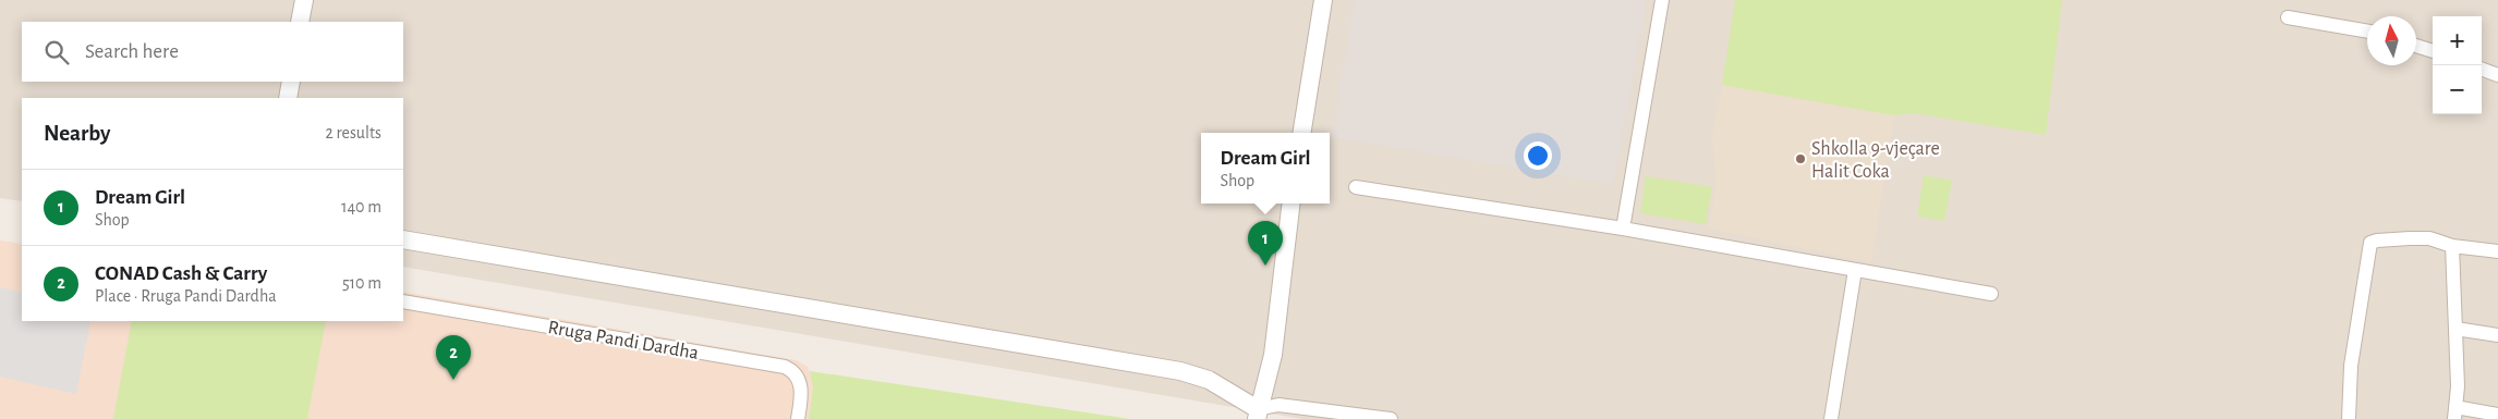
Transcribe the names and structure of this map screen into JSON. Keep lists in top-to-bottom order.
{
  "streets": {
    "street": ["Rruga Pandi Dardha"]
  },
  "places": ["Shkolla 9-vjeçare Halit Coka"],
  "north": "top",
  "page": {
    "map_buttons": ["+", "−"],
    "search": "Search here",
    "heading": ["Nearby", "2 results"],
    "popup": ["Dream Girl", "Shop"],
    "list": [
      {
        "mark": "1",
        "name": "Dream Girl",
        "note": "Shop",
        "value": "140 m"
      },
      {
        "mark": "2",
        "name": "CONAD Cash & Carry",
        "note": "Place · Rruga Pandi Dardha",
        "value": "510 m"
      }
    ],
    "pins": ["1", "2"]
  }
}
